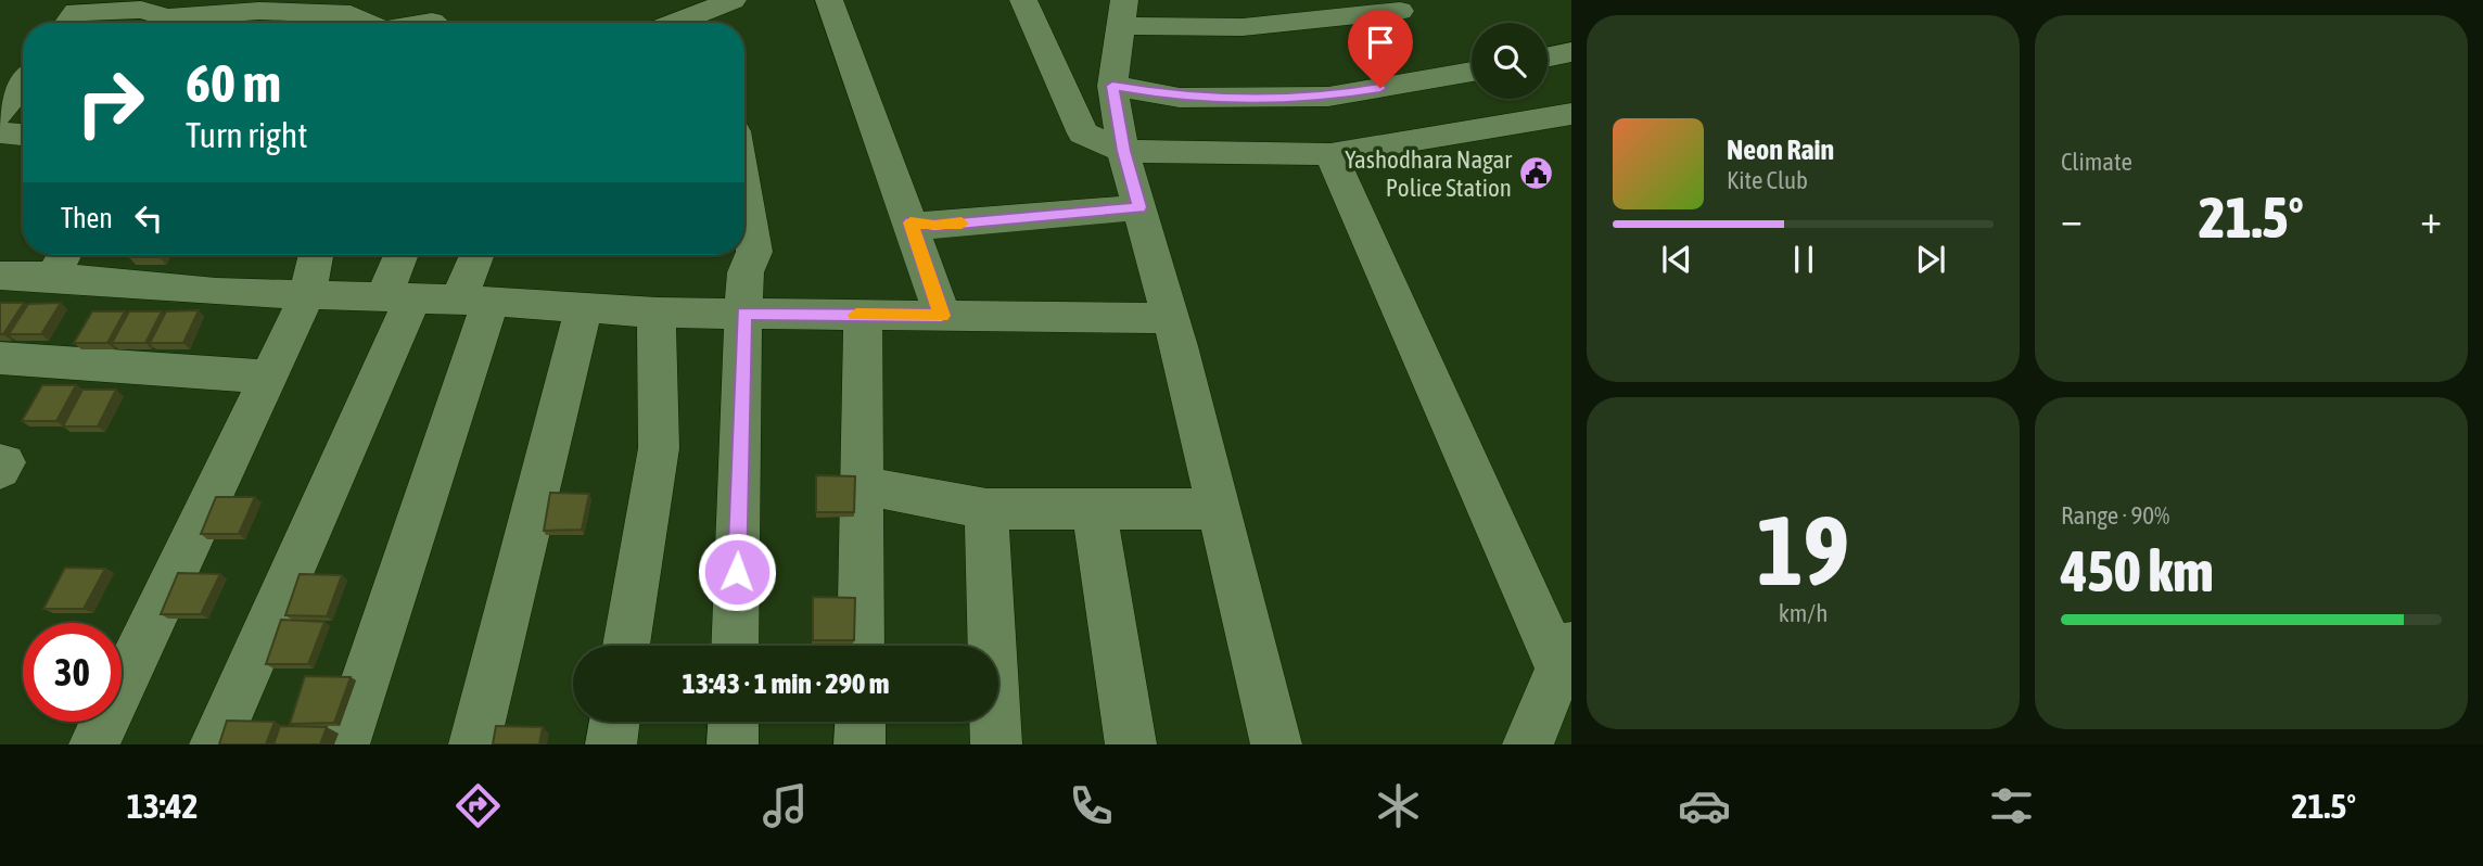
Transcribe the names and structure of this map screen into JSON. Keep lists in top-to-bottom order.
{
  "places": {
    "public building": ["Yashodhara Nagar Police Station"]
  },
  "page": {
    "tile": [
      "Climate",
      ["19", "km/h"],
      ["Range · 90%", "450 km"]
    ],
    "turn": ["60 m", "Turn right"],
    "song": ["Neon Rain", "Kite Club"],
    "then": "Then",
    "heat": ["−", "21.5°", "+"],
    "limit": "30",
    "trip": "13:43 · 1 min · 290 m",
    "tabs": ["13:42", "21.5°"]
  }
}
